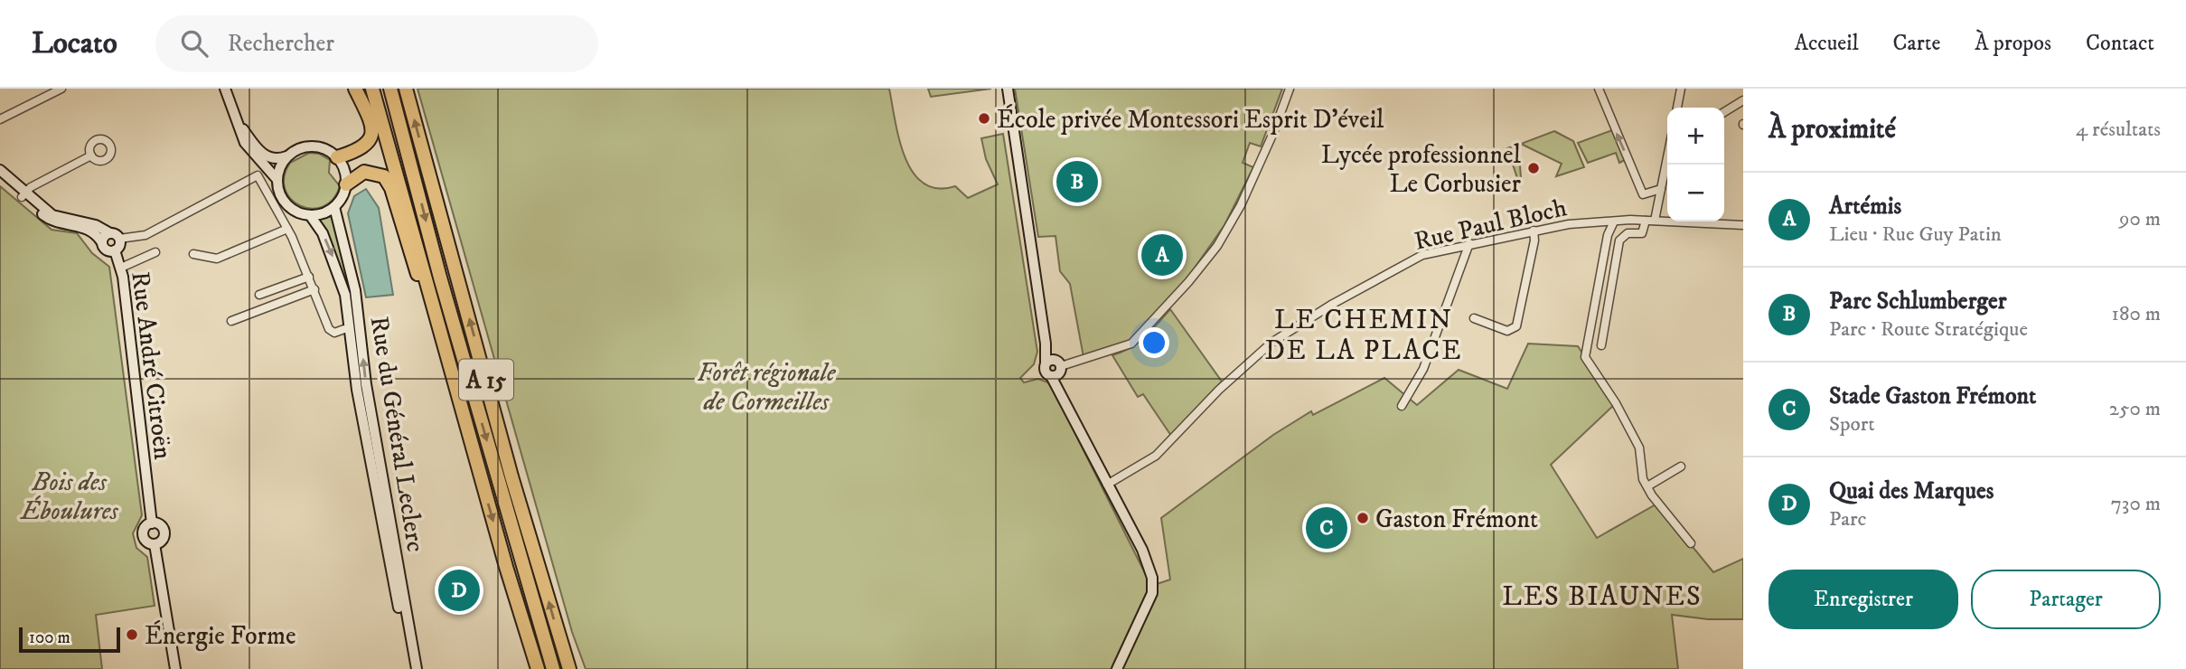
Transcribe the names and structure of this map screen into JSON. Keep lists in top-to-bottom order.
{
  "streets": {
    "highway": ["A 15"],
    "main road": ["Rue André Citroën", "Rue du Général Leclerc"],
    "street": ["Rue Paul Bloch"]
  },
  "districts": ["LE CHEMIN DE LA PLACE", "LES BIAUNES"],
  "parks": ["Forêt régionale de Cormeilles", "Bois des Éboulures"],
  "places": [
    "École privée Montessori Esprit D'éveil",
    "Lycée professionnel Le Corbusier",
    "Gaston Frémont",
    "Énergie Forme"
  ],
  "scale_bar": "100 m",
  "page": {
    "header": "Locato",
    "search": "Rechercher",
    "nav": [
      "Accueil",
      "Carte",
      "À propos",
      "Contact"
    ],
    "heading": ["À proximité", "4 résultats"],
    "map_buttons": ["+", "−"],
    "pins": [
      "B",
      "A",
      "C",
      "D"
    ],
    "list": [
      {
        "mark": "A",
        "name": "Artémis",
        "note": "Lieu · Rue Guy Patin",
        "value": "90 m"
      },
      {
        "mark": "B",
        "name": "Parc Schlumberger",
        "note": "Parc · Route Stratégique",
        "value": "180 m"
      },
      {
        "mark": "C",
        "name": "Stade Gaston Frémont",
        "note": "Sport",
        "value": "250 m"
      },
      {
        "mark": "D",
        "name": "Quai des Marques",
        "note": "Parc",
        "value": "730 m"
      }
    ],
    "buttons": ["Enregistrer", "Partager"],
    "scale": "100 m"
  }
}
